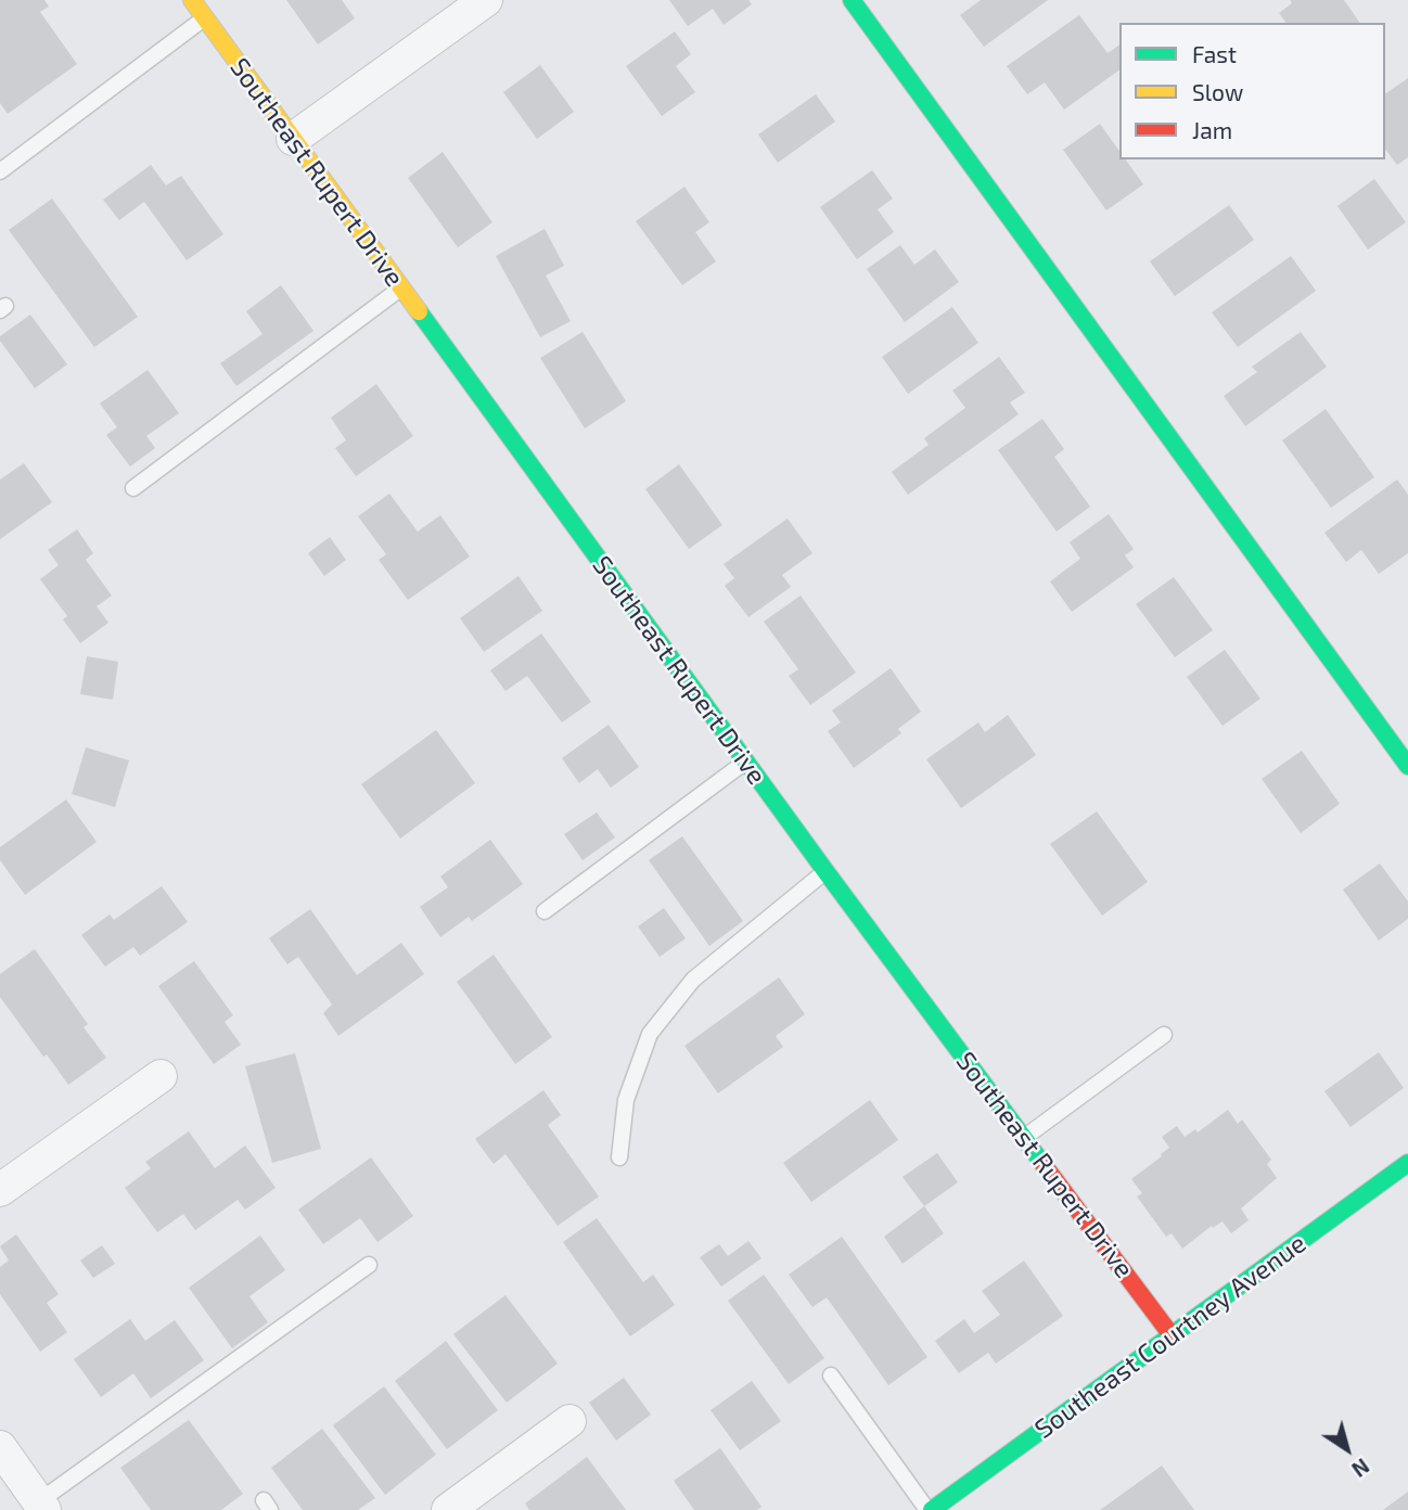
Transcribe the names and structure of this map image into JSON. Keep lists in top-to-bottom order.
{
  "streets": {
    "street": ["Southeast Rupert Drive", "Southeast Courtney Avenue"]
  },
  "crossings": [
    ["Southeast Rupert Drive", "Southeast Courtney Avenue"]
  ],
  "legend": ["Fast", "Slow", "Jam"],
  "north": "bottom right"
}
